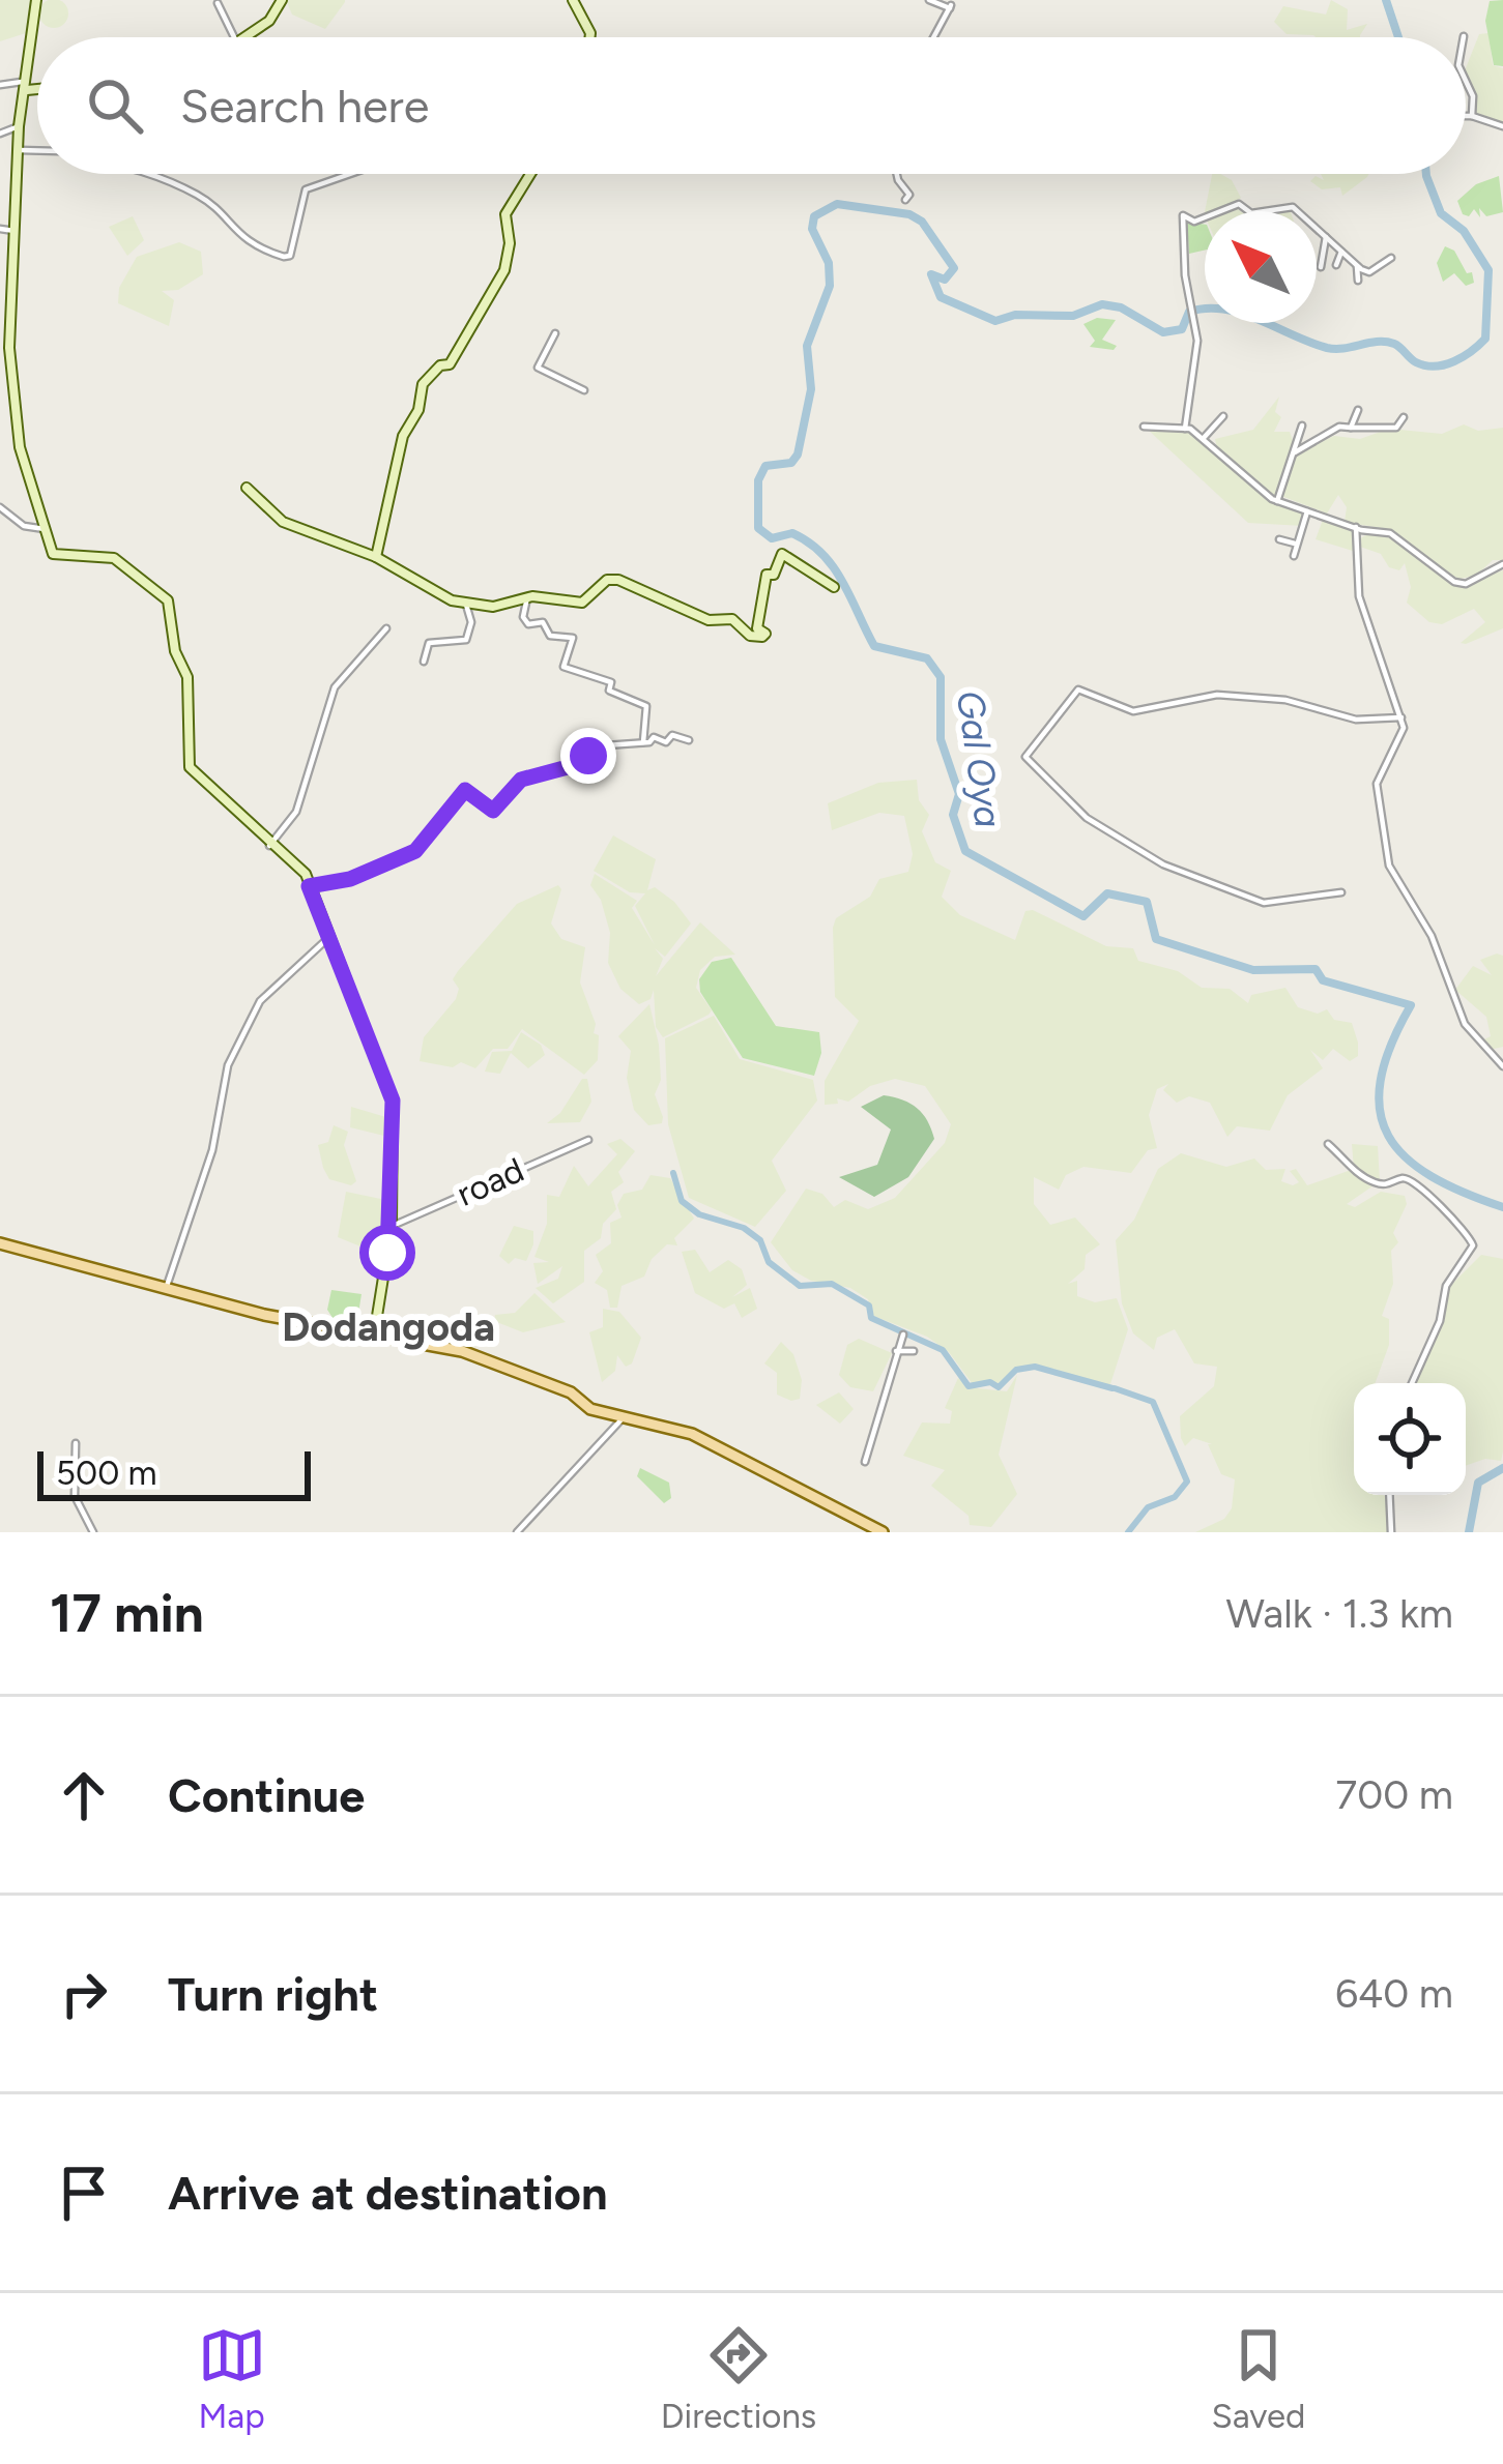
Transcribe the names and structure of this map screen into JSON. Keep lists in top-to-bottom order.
{
  "streets": {
    "street": ["road"]
  },
  "districts": ["Dodangoda"],
  "water": ["Gal Oya"],
  "scale_bar": "500 m",
  "north": "top left",
  "page": {
    "search": "Search here",
    "scale": "500 m",
    "heading": ["17 min", "Walk · 1.3 km"],
    "list": [
      ["Continue", "700 m"],
      ["Turn right", "640 m"],
      "Arrive at destination"
    ],
    "nav": ["Map", "Directions", "Saved"]
  }
}
